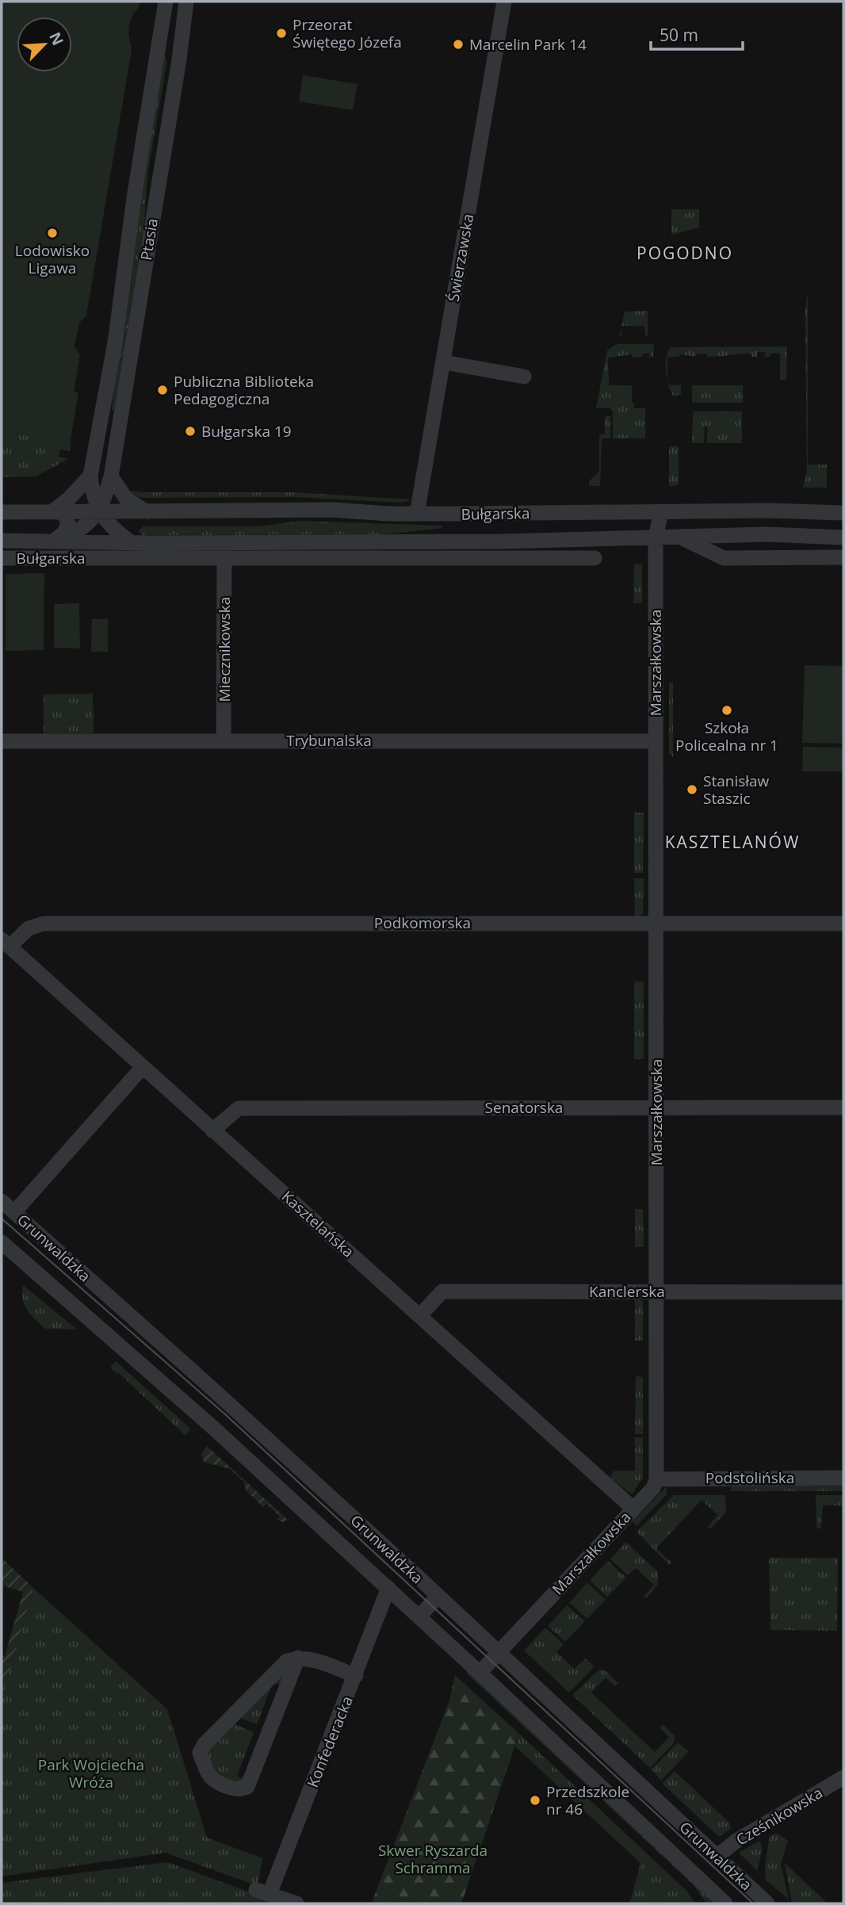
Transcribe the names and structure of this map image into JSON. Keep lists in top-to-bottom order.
{
  "streets": {
    "street": [
      "Ptasia",
      "Świerzawska",
      "Bułgarska",
      "Miecznikowska",
      "Marszałkowska",
      "Trybunalska",
      "Podkomorska",
      "Senatorska",
      "Kasztelańska",
      "Grunwaldzka",
      "Kanclerska",
      "Podstolińska",
      "Konfederacka",
      "Cześnikowska"
    ]
  },
  "crossings": [
    ["Ptasia", "Bułgarska"],
    ["Świerzawska", "Bułgarska"],
    ["Bułgarska", "Miecznikowska"],
    ["Bułgarska", "Marszałkowska"],
    ["Miecznikowska", "Trybunalska"],
    ["Marszałkowska", "Trybunalska"],
    ["Marszałkowska", "Podkomorska"],
    ["Marszałkowska", "Senatorska"],
    ["Marszałkowska", "Kasztelańska"],
    ["Marszałkowska", "Grunwaldzka"],
    ["Marszałkowska", "Kanclerska"],
    ["Marszałkowska", "Podstolińska"],
    ["Podkomorska", "Kasztelańska"],
    ["Senatorska", "Kasztelańska"],
    ["Kasztelańska", "Kanclerska"],
    ["Grunwaldzka", "Konfederacka"],
    ["Grunwaldzka", "Cześnikowska"]
  ],
  "districts": ["POGODNO", "KASZTELANÓW"],
  "parks": ["Park Wojciecha Wróża", "Skwer Ryszarda Schramma"],
  "places": [
    "Przeorat Świętego Józefa",
    "Marcelin Park 14",
    "Lodowisko Ligawa",
    "Publiczna Biblioteka Pedagogiczna",
    "Bułgarska 19",
    "Szkoła Policealna nr 1",
    "Stanisław Staszic",
    "Przedszkole nr 46"
  ],
  "scale_bar": "50 m",
  "north": "top right"
}
